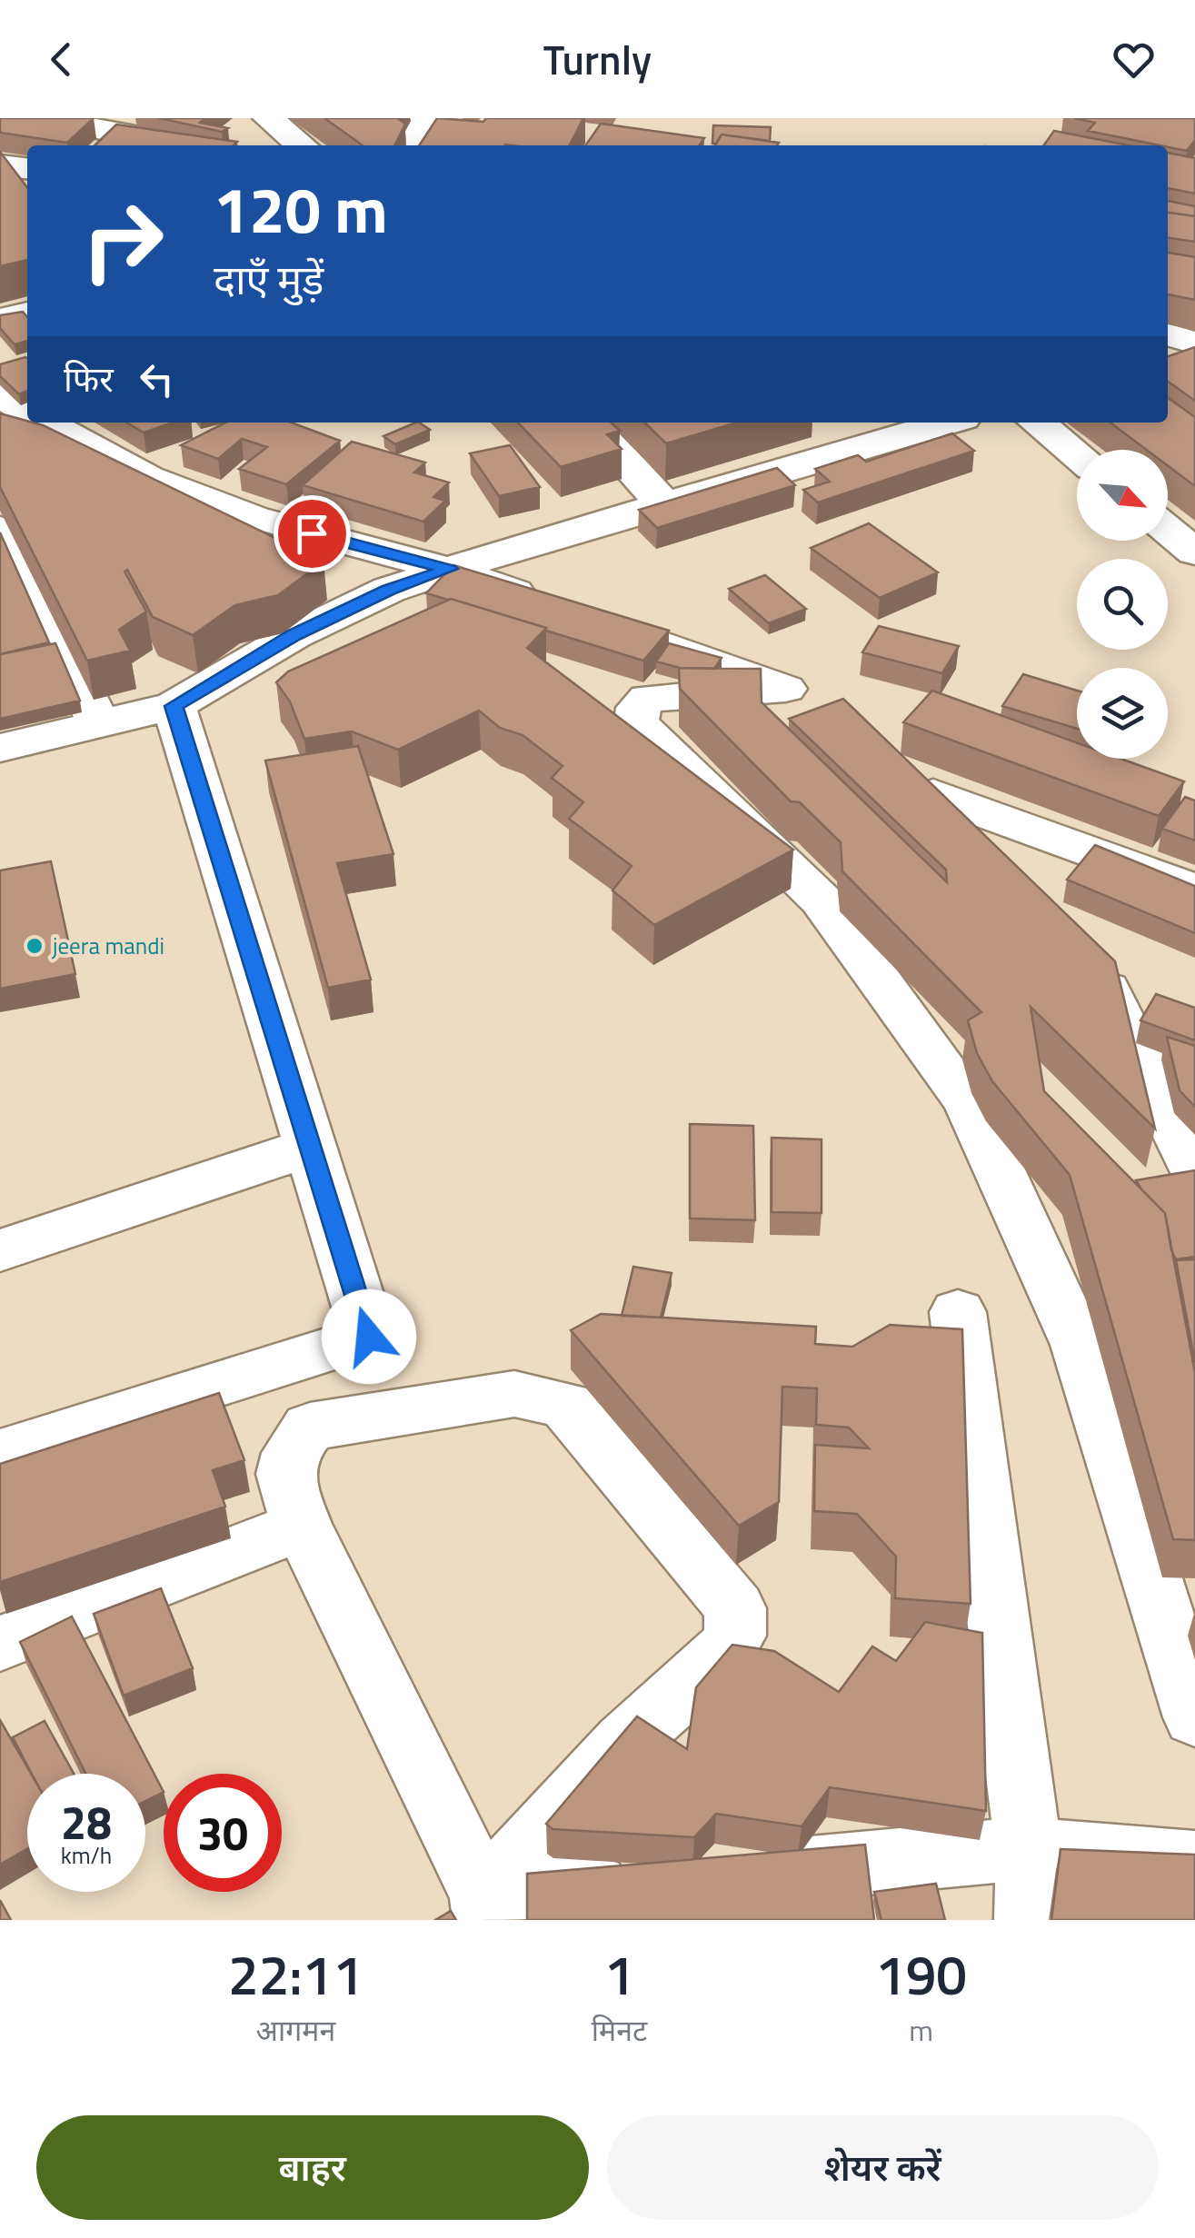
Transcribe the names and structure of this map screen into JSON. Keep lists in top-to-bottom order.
{
  "places": ["jeera mandi"],
  "north": "bottom right",
  "page": {
    "header": "Turnly",
    "turn": ["120 m", "दाएँ मुड़ें"],
    "then": "फिर",
    "speed": "28 km/h",
    "limit": "30",
    "eta": [
      "22:11",
      "आगमन",
      "1",
      "मिनट",
      "190",
      "m"
    ],
    "buttons": ["बाहर", "शेयर करें"]
  }
}
